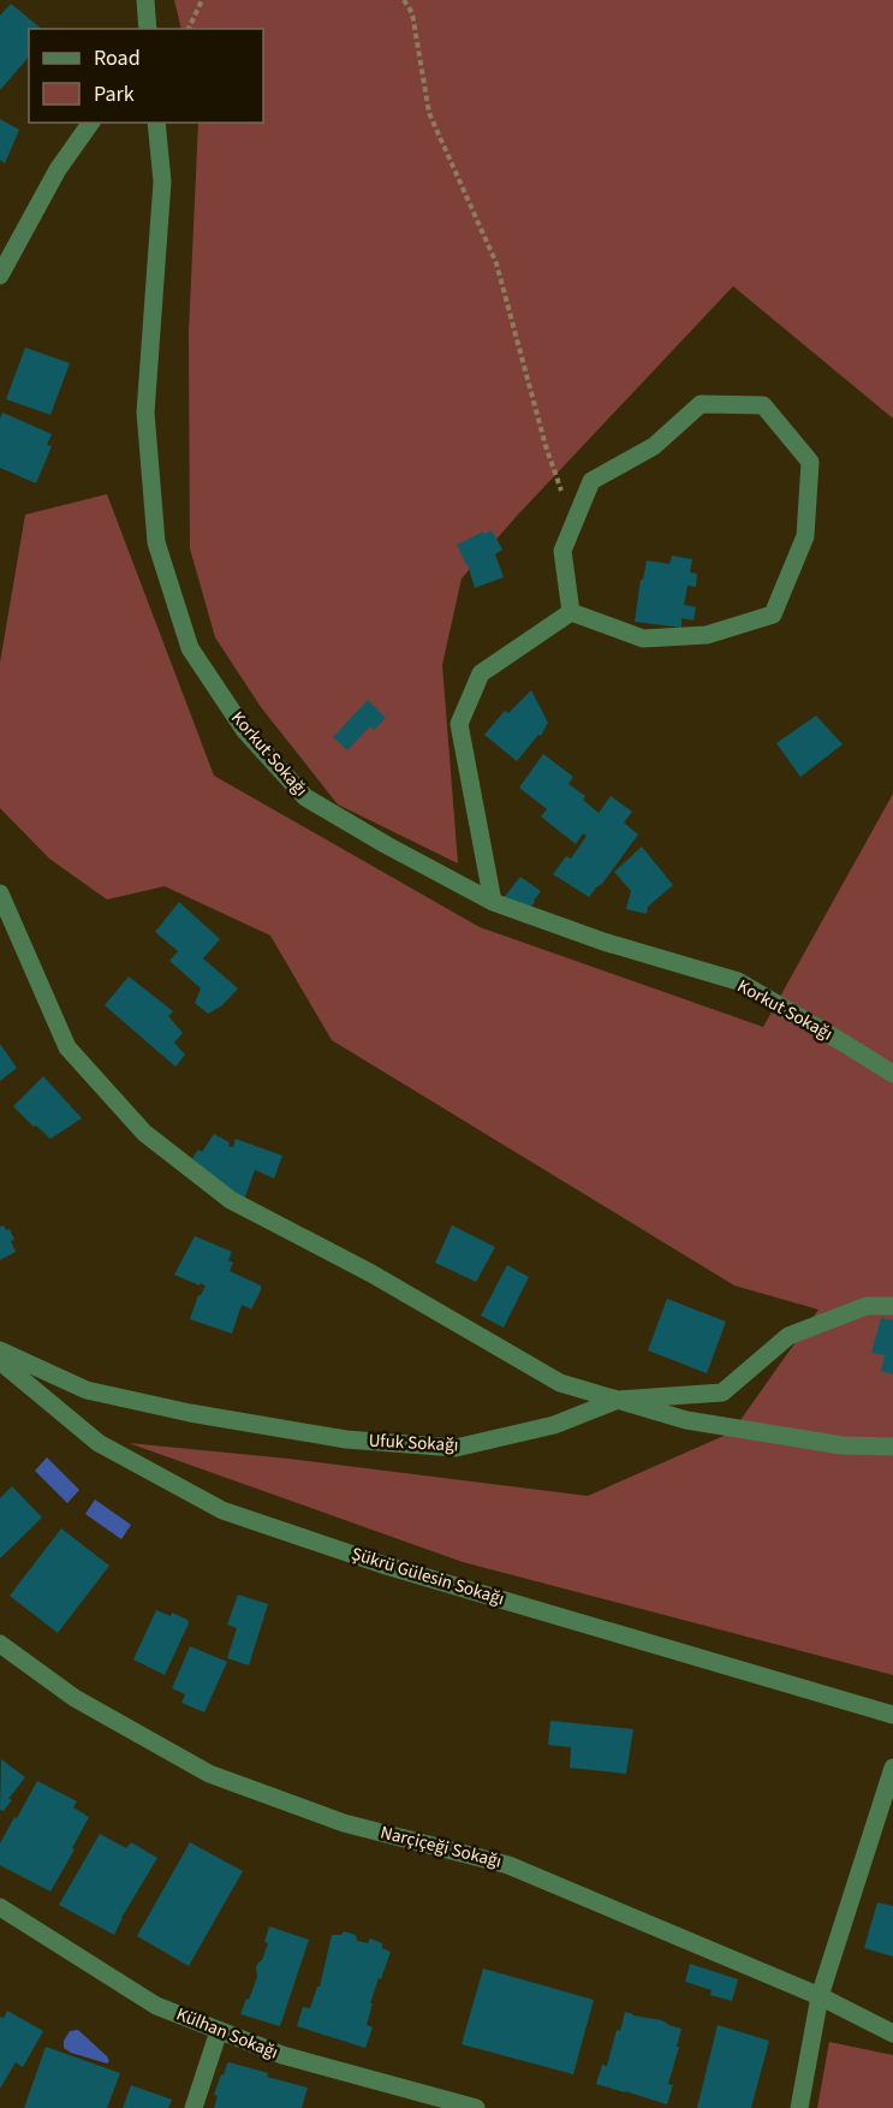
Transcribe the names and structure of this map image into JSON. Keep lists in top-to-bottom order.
{
  "streets": {
    "street": [
      "Korkut Sokağı",
      "Ufuk Sokağı",
      "Şükrü Gülesin Sokağı",
      "Narçiçeği Sokağı",
      "Külhan Sokağı"
    ]
  },
  "legend": ["Road", "Park"]
}
